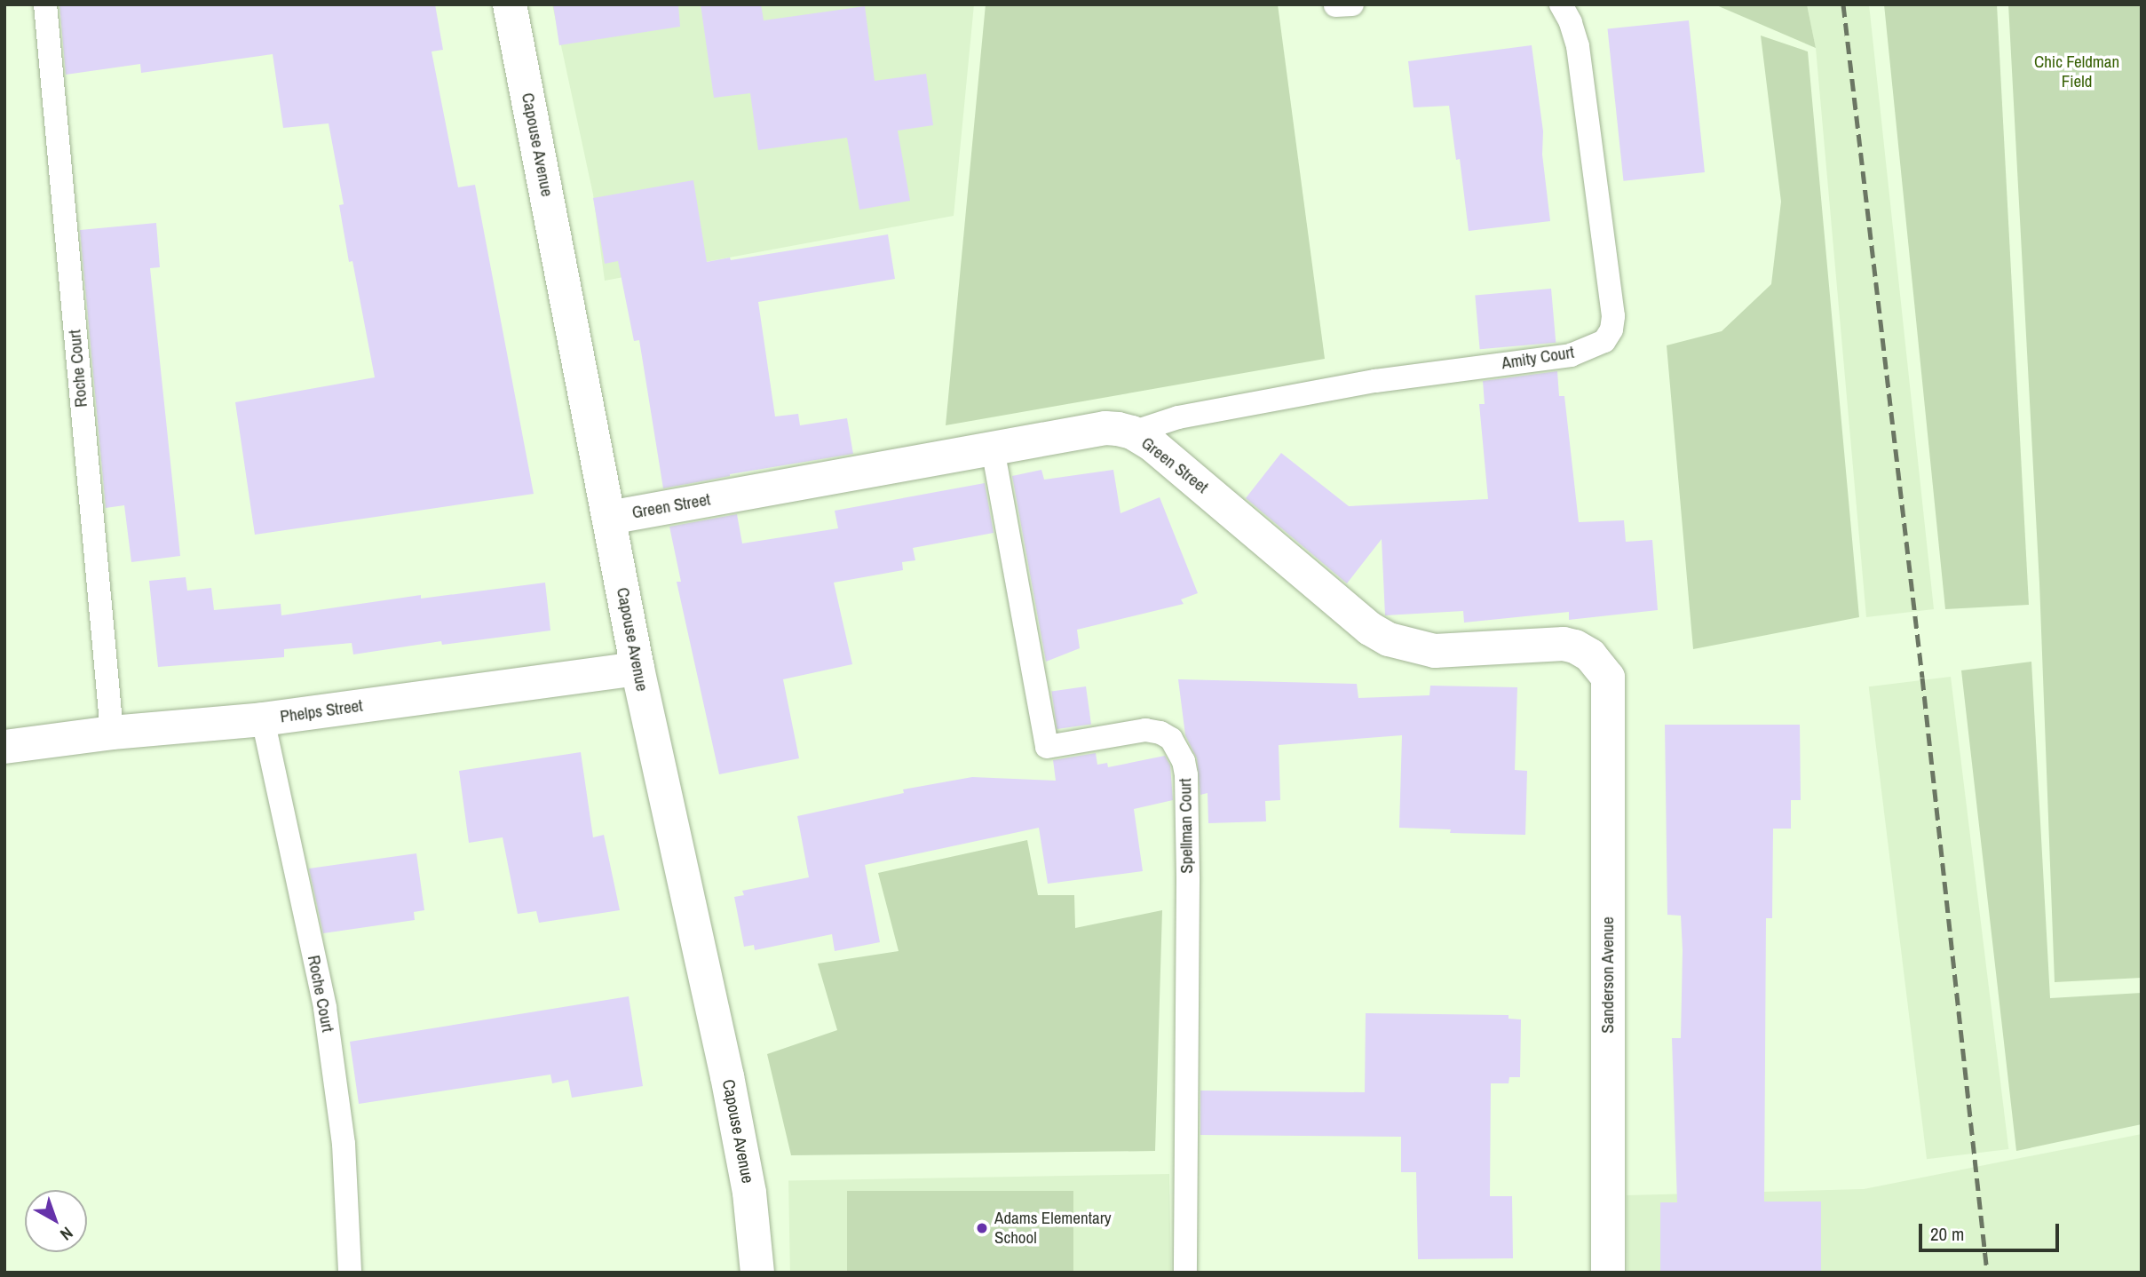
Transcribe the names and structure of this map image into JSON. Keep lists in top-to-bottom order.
{
  "streets": {
    "street": [
      "Capouse Avenue",
      "Green Street",
      "Phelps Street",
      "Sanderson Avenue"
    ],
    "lane": ["Amity Court", "Roche Court", "Spellman Court"]
  },
  "crossings": [
    ["Capouse Avenue", "Green Street"],
    ["Capouse Avenue", "Phelps Street"],
    ["Amity Court", "Green Street"],
    ["Roche Court", "Phelps Street"],
    ["Green Street", "Spellman Court"],
    ["Green Street", "Sanderson Avenue"]
  ],
  "parks": ["Chic Feldman Field"],
  "places": ["Adams Elementary School"],
  "scale_bar": "20 m",
  "north": "bottom right"
}
